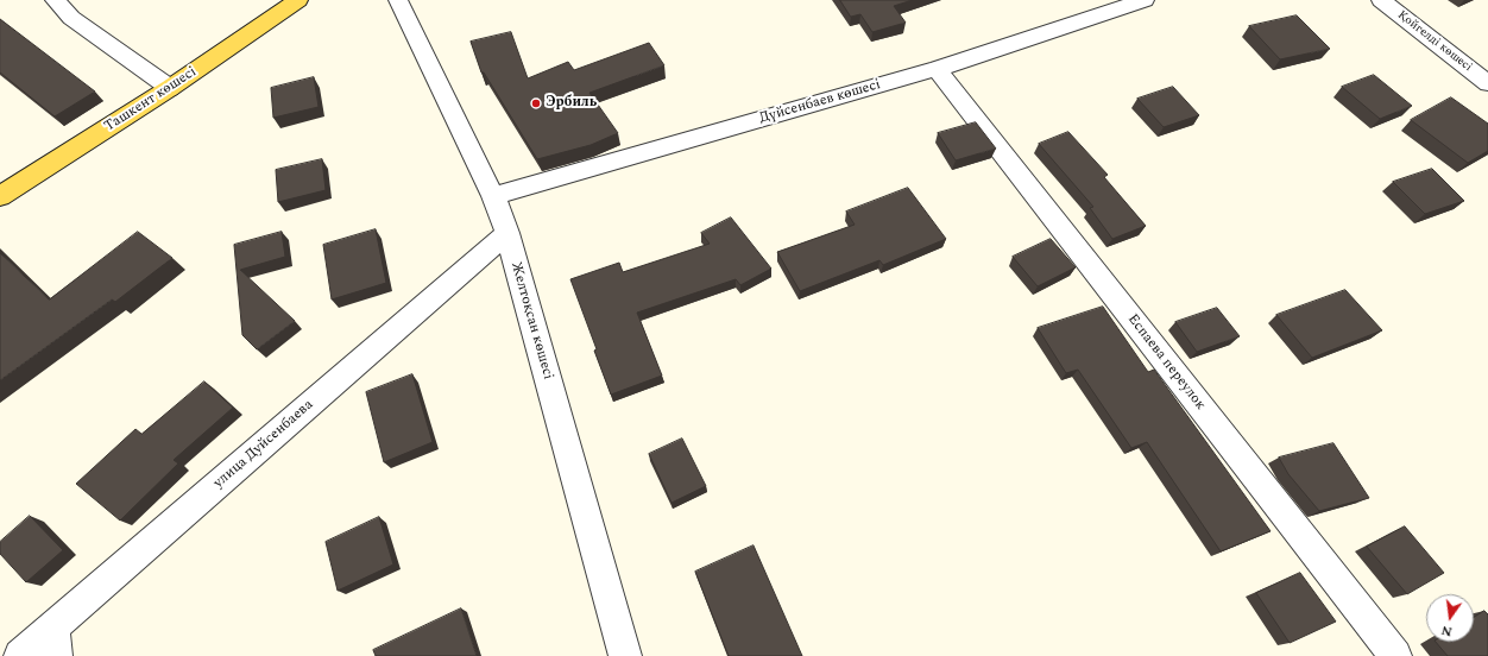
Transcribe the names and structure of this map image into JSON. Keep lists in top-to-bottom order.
{
  "streets": {
    "main road": ["Ташкент көшесі"],
    "street": [
      "Қойгелді көшесі",
      "Дүйсенбаев көшесі",
      "Желтоқсан көшесі",
      "Еспаева переулок",
      "улица Дуйсенбаева"
    ]
  },
  "crossings": [
    ["Дүйсенбаев көшесі", "Желтоқсан көшесі"],
    ["Дүйсенбаев көшесі", "Еспаева переулок"],
    ["Желтоқсан көшесі", "улица Дуйсенбаева"]
  ],
  "places": ["Эрбиль"],
  "north": "bottom"
}
